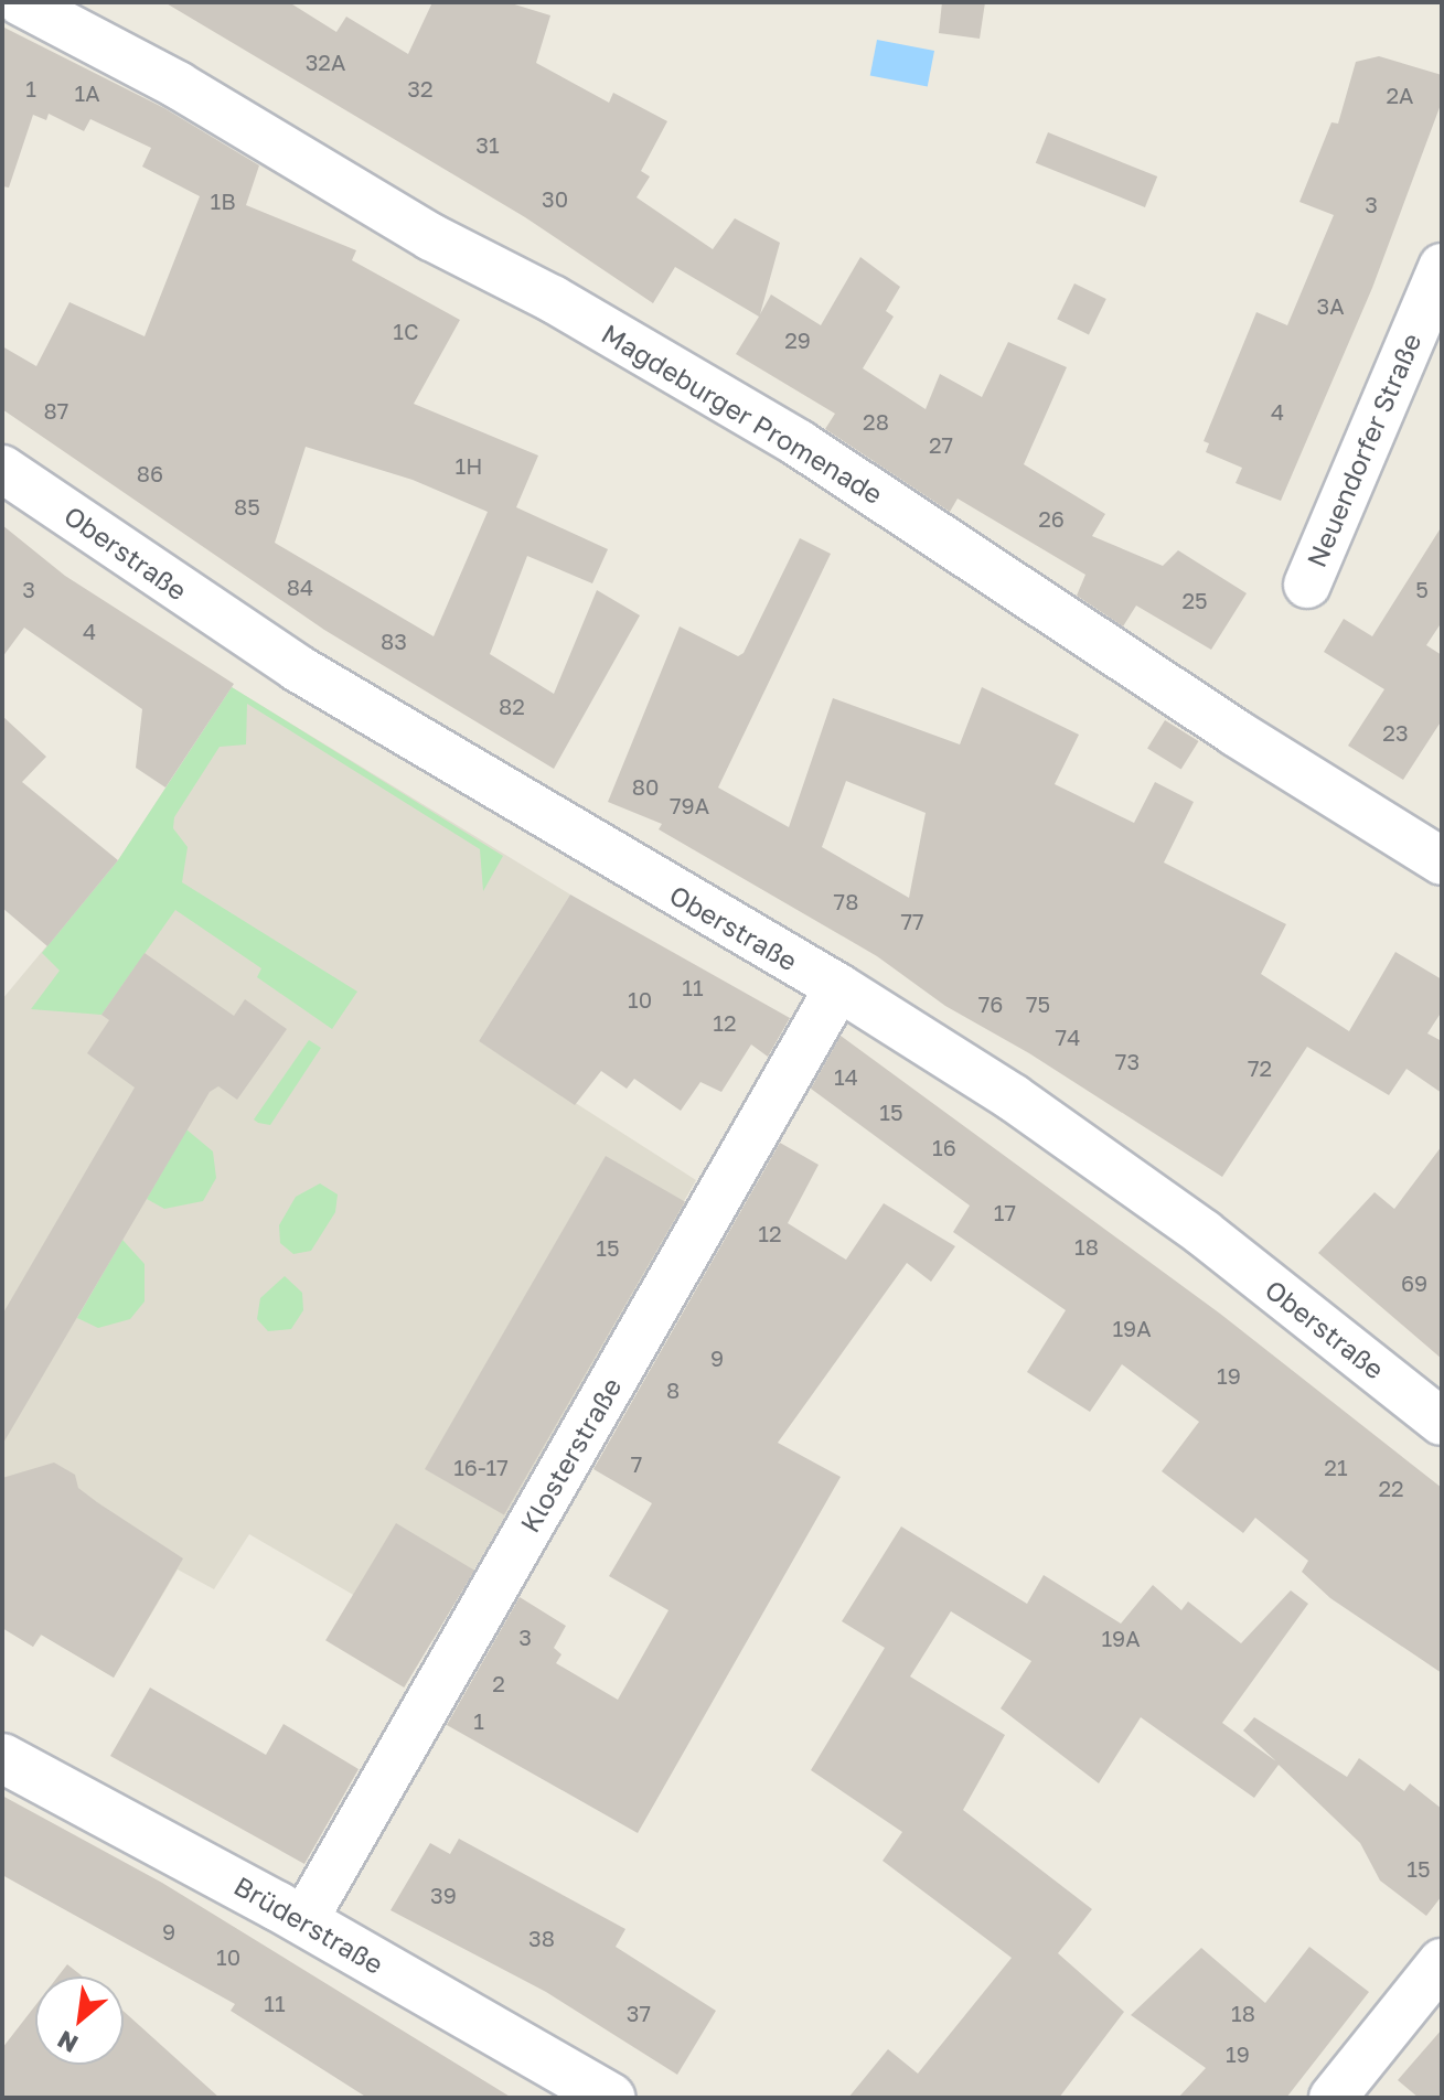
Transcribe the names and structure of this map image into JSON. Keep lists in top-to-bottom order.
{
  "streets": {
    "street": [
      "Magdeburger Promenade",
      "Neuendorfer Straße",
      "Oberstraße",
      "Klosterstraße",
      "Brüderstraße"
    ]
  },
  "crossings": [
    ["Oberstraße", "Klosterstraße"],
    ["Klosterstraße", "Brüderstraße"]
  ],
  "house_numbers": [
    "32A",
    "1",
    "32",
    "1A",
    "2A",
    "31",
    "30",
    "1B",
    "3",
    "3A",
    "1C",
    "29",
    "87",
    "4",
    "28",
    "27",
    "1H",
    "86",
    "85",
    "26",
    "84",
    "3",
    "5",
    "25",
    "4",
    "83",
    "82",
    "23",
    "80",
    "79A",
    "78",
    "77",
    "11",
    "10",
    "76",
    "75",
    "12",
    "74",
    "73",
    "72",
    "14",
    "15",
    "16",
    "17",
    "12",
    "18",
    "15",
    "69",
    "19A",
    "9",
    "19",
    "8",
    "7",
    "16-17",
    "21",
    "22",
    "3",
    "19A",
    "2",
    "1",
    "15",
    "39",
    "9",
    "38",
    "10",
    "11",
    "37",
    "18",
    "19"
  ],
  "north": "bottom left"
}
